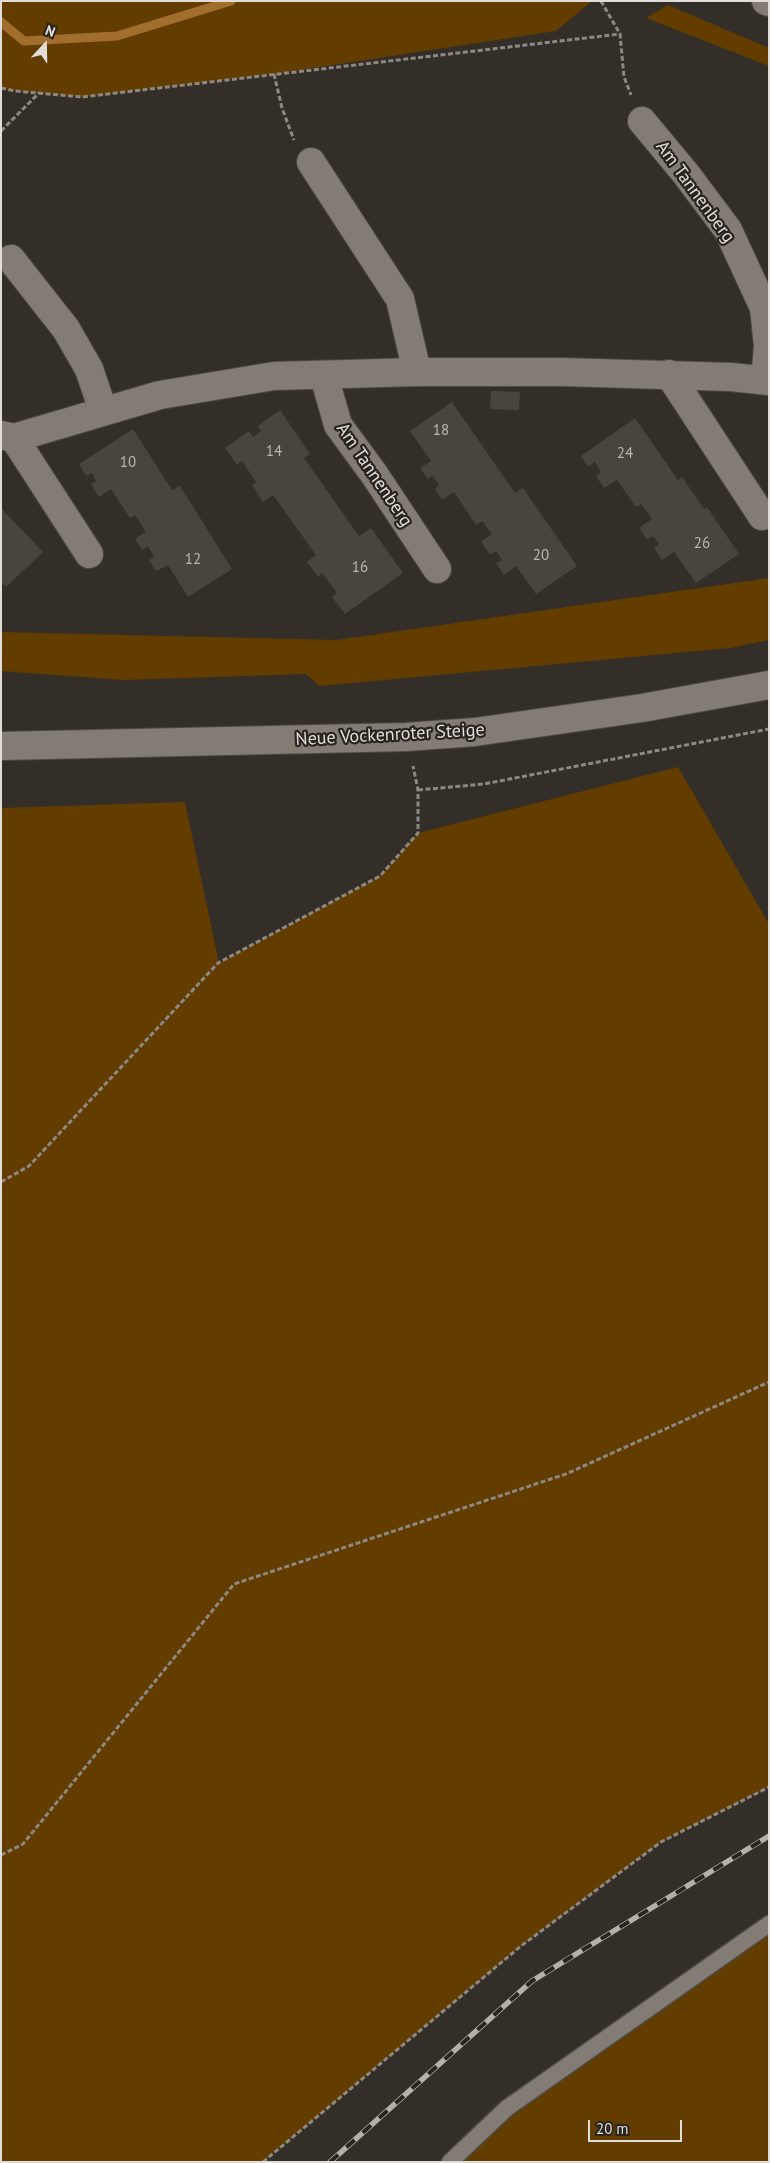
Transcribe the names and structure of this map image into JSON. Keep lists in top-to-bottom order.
{
  "streets": {
    "street": ["Am Tannenberg", "Neue Vockenroter Steige"]
  },
  "house_numbers": [
    "18",
    "14",
    "24",
    "10",
    "26",
    "20",
    "12",
    "16"
  ],
  "scale_bar": "20 m",
  "north": "top"
}
